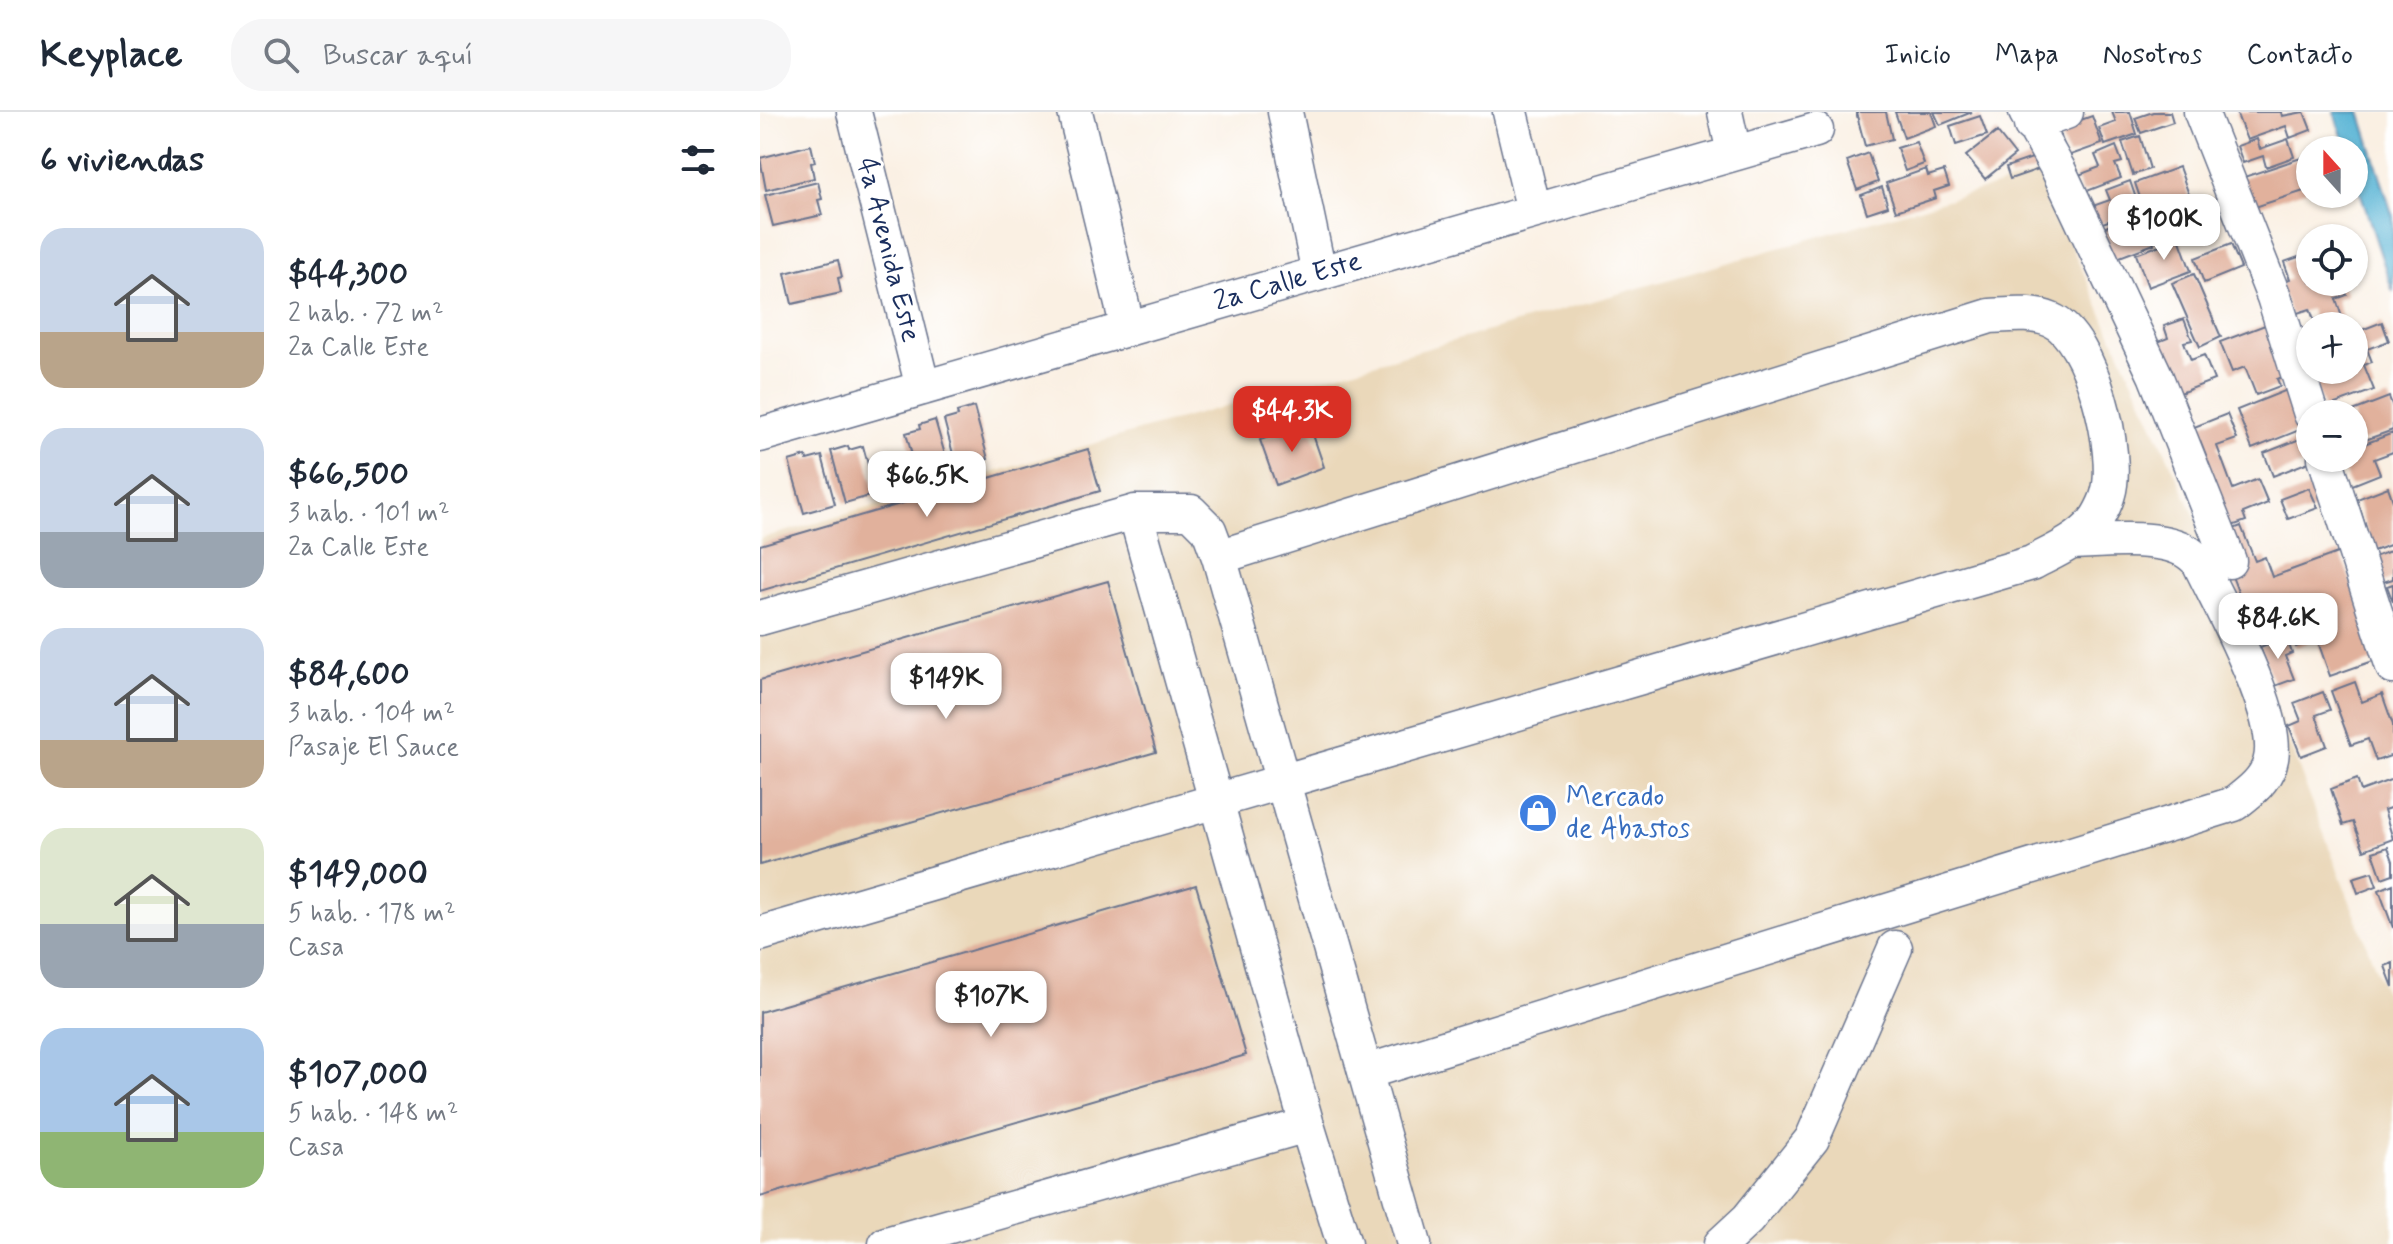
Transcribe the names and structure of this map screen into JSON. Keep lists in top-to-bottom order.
{
  "streets": {
    "street": ["4a Avenida Este", "2a Calle Este"]
  },
  "crossings": [
    ["4a Avenida Este", "2a Calle Este"]
  ],
  "places": {
    "shop": ["Mercado de Abastos"]
  },
  "north": "top",
  "page": {
    "header": "Keyplace",
    "search": "Buscar aquí",
    "nav": [
      "Inicio",
      "Mapa",
      "Nosotros",
      "Contacto"
    ],
    "heading": "6 viviendas",
    "map_buttons": ["+", "−"],
    "price": [
      "$100K",
      "$44.3K",
      "$66.5K",
      "$84.6K",
      "$149K",
      "$107K"
    ],
    "list": [
      {
        "name": "$44,300",
        "note": "2 hab. · 72 m² · 2a Calle Este"
      },
      {
        "name": "$66,500",
        "note": "3 hab. · 101 m² · 2a Calle Este"
      },
      {
        "name": "$84,600",
        "note": "3 hab. · 104 m² · Pasaje El Sauce"
      },
      {
        "name": "$149,000",
        "note": "5 hab. · 178 m² · Casa"
      },
      {
        "name": "$107,000",
        "note": "5 hab. · 148 m² · Casa"
      }
    ]
  }
}
